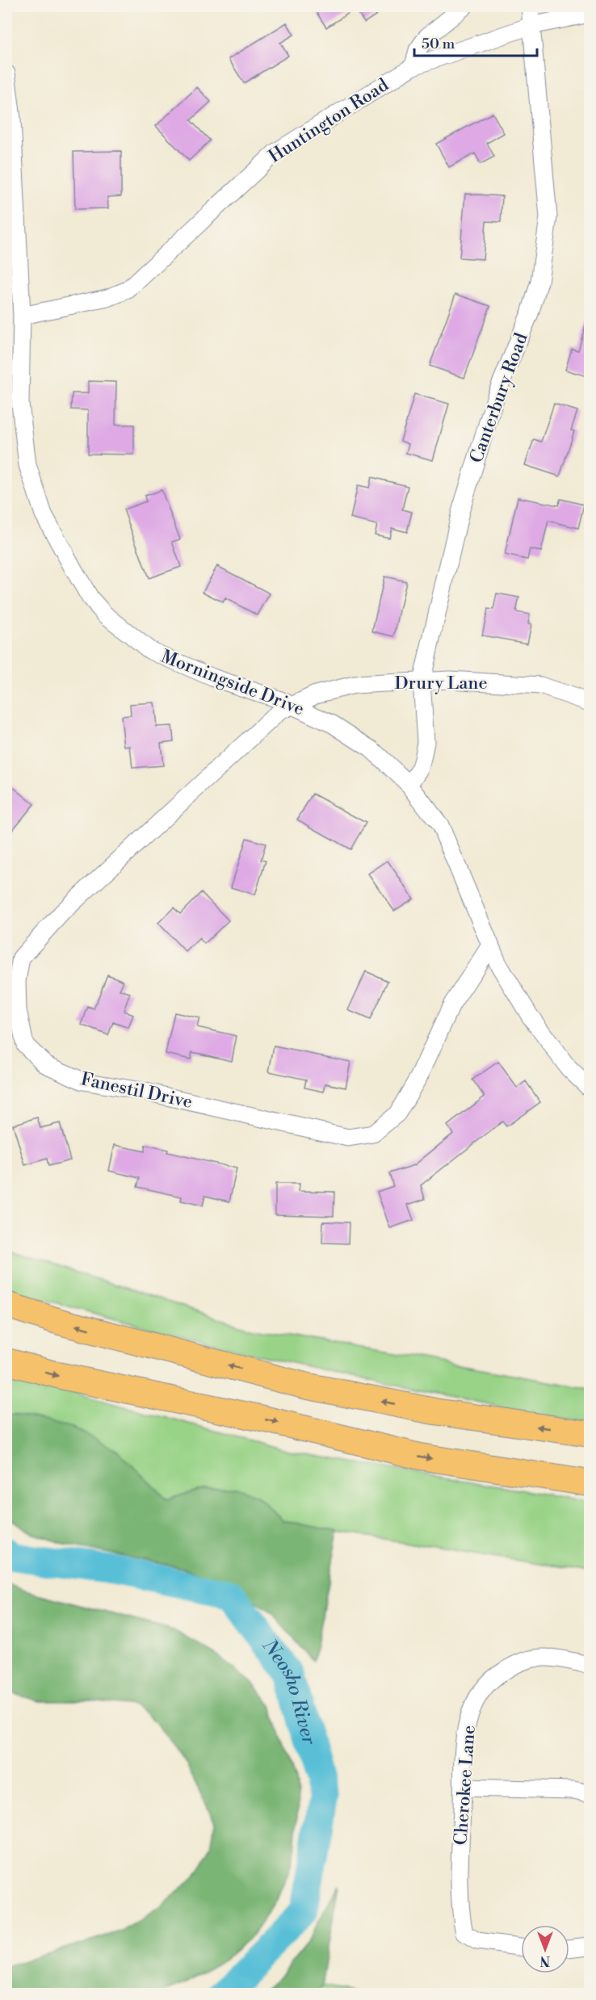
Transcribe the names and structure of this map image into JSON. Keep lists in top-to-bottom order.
{
  "streets": {
    "street": [
      "Huntington Road",
      "Canterbury Road",
      "Morningside Drive",
      "Drury Lane",
      "Fanestil Drive",
      "Cherokee Lane"
    ]
  },
  "crossings": [
    ["Huntington Road", "Canterbury Road"],
    ["Huntington Road", "Morningside Drive"],
    ["Canterbury Road", "Morningside Drive"],
    ["Canterbury Road", "Drury Lane"],
    ["Morningside Drive", "Drury Lane"],
    ["Morningside Drive", "Fanestil Drive"],
    ["Drury Lane", "Fanestil Drive"]
  ],
  "water": ["Neosho River"],
  "scale_bar": "50 m",
  "north": "bottom"
}
